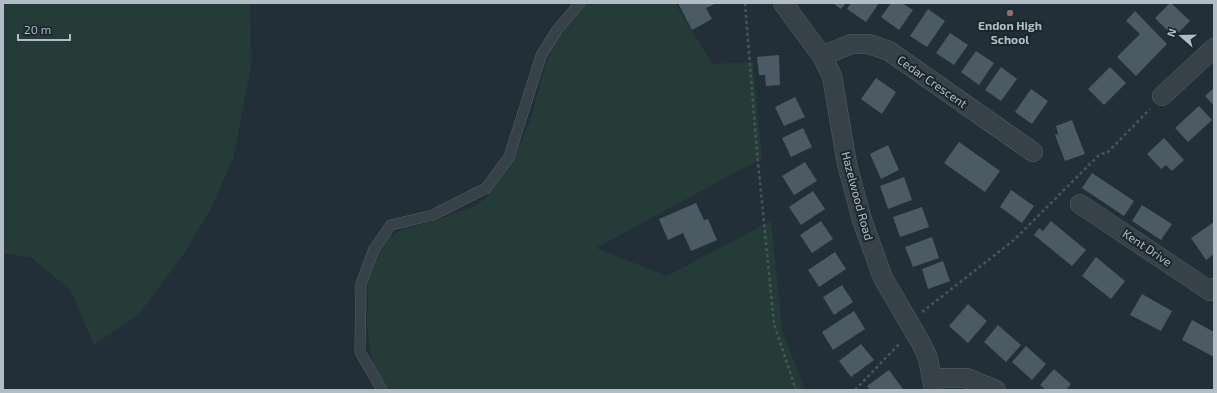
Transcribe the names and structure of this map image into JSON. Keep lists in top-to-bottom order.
{
  "streets": {
    "street": ["Cedar Crescent", "Hazelwood Road", "Kent Drive"]
  },
  "crossings": [
    ["Cedar Crescent", "Hazelwood Road"]
  ],
  "places": ["Endon High School"],
  "scale_bar": "20 m",
  "north": "left"
}
